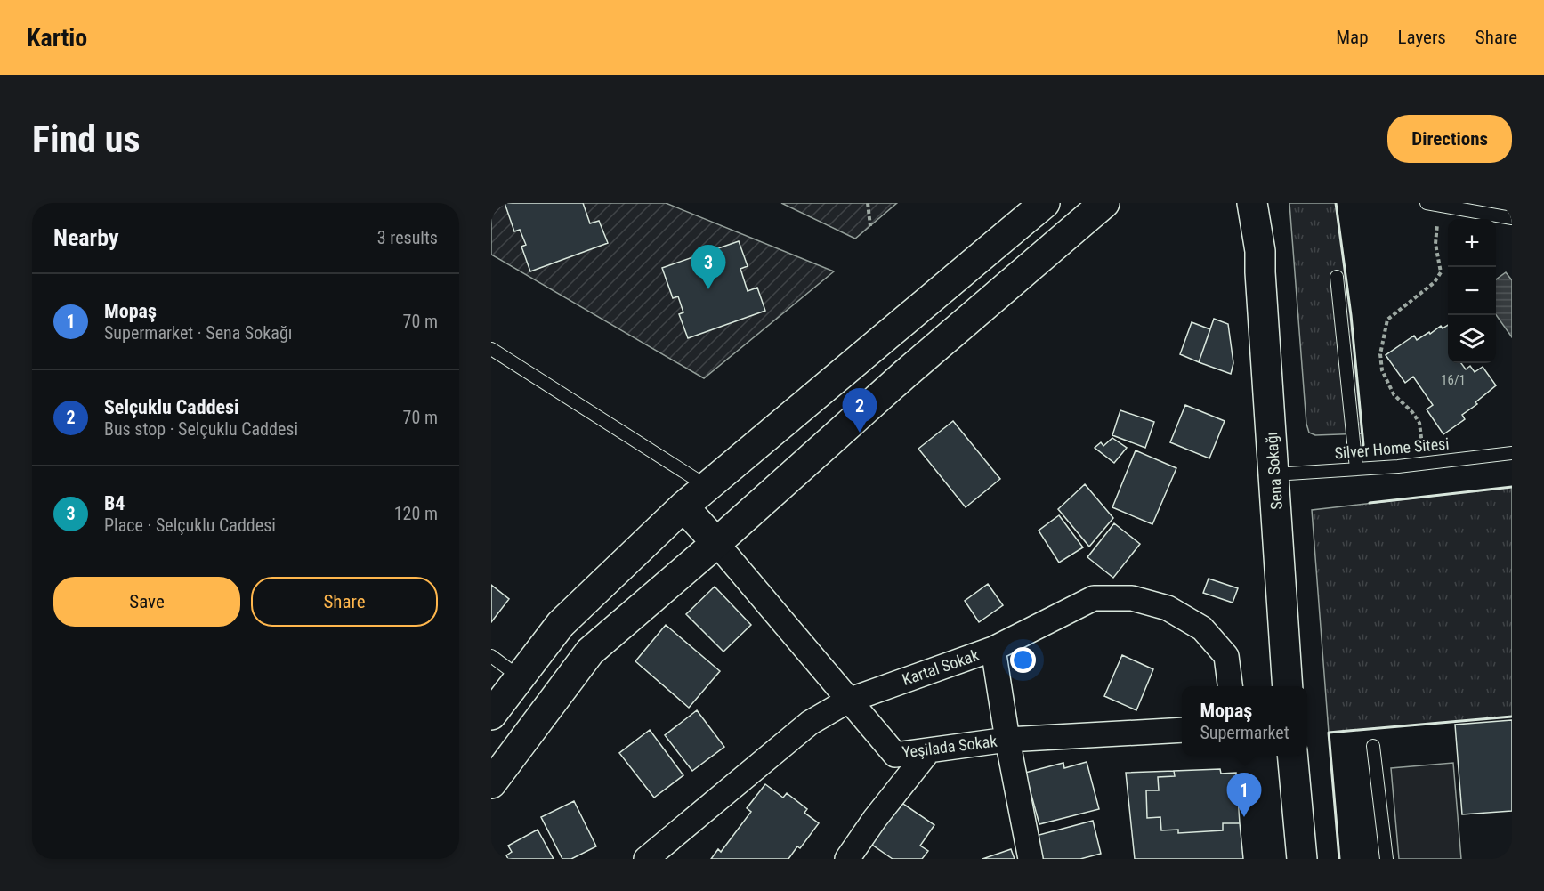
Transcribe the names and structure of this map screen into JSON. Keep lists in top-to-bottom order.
{
  "streets": {
    "street": ["Sena Sokağı", "Kartal Sokak", "Yeşilada Sokak"],
    "lane": ["Silver Home Sitesi"]
  },
  "crossings": [
    ["Silver Home Sitesi", "Sena Sokağı"],
    ["Kartal Sokak", "Yeşilada Sokak"]
  ],
  "house_numbers": ["16/1"],
  "page": {
    "header": "Kartio",
    "nav": ["Map", "Layers", "Share"],
    "buttons": [
      "Directions",
      ["Save", "Share"]
    ],
    "title": "Find us",
    "heading": ["Nearby", "3 results"],
    "map_buttons": ["+", "−"],
    "pins": ["3", "2", "1"],
    "list": [
      {
        "mark": "1",
        "name": "Mopaş",
        "note": "Supermarket · Sena Sokağı",
        "value": "70 m"
      },
      {
        "mark": "2",
        "name": "Selçuklu Caddesi",
        "note": "Bus stop · Selçuklu Caddesi",
        "value": "70 m"
      },
      {
        "mark": "3",
        "name": "B4",
        "note": "Place · Selçuklu Caddesi",
        "value": "120 m"
      }
    ],
    "popup": ["Mopaş", "Supermarket"]
  }
}
